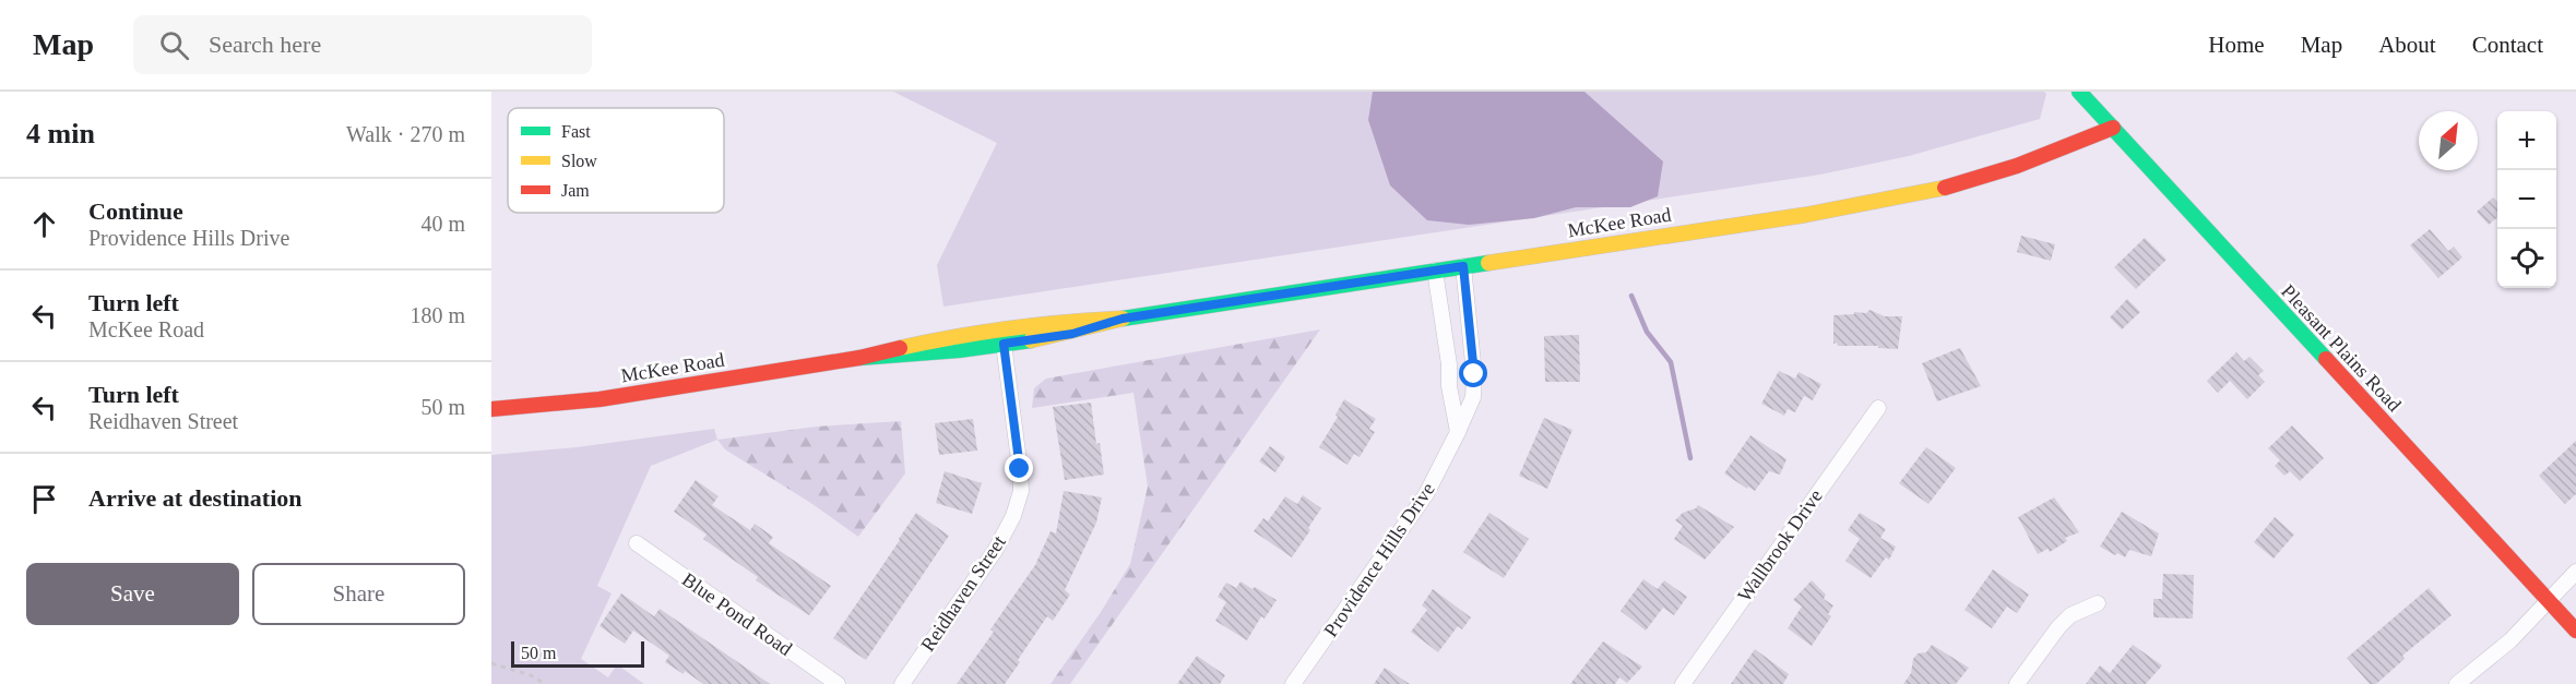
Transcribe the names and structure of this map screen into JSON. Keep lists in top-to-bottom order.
{
  "streets": {
    "street": [
      "McKee Road",
      "Pleasant Plains Road",
      "Wallbrook Drive",
      "Providence Hills Drive",
      "Reidhaven Street",
      "Blue Pond Road"
    ]
  },
  "crossings": [
    ["McKee Road", "Pleasant Plains Road"],
    ["McKee Road", "Providence Hills Drive"],
    ["McKee Road", "Reidhaven Street"]
  ],
  "legend": ["Fast", "Slow", "Jam"],
  "scale_bar": "50 m",
  "north": "top right",
  "page": {
    "header": "Map",
    "search": "Search here",
    "nav": [
      "Home",
      "Map",
      "About",
      "Contact"
    ],
    "heading": ["4 min", "Walk · 270 m"],
    "map_buttons": ["+", "−"],
    "list": [
      ["Continue", "Providence Hills Drive", "40 m"],
      ["Turn left", "McKee Road", "180 m"],
      ["Turn left", "Reidhaven Street", "50 m"],
      "Arrive at destination"
    ],
    "buttons": ["Save", "Share"],
    "scale": "50 m"
  }
}
